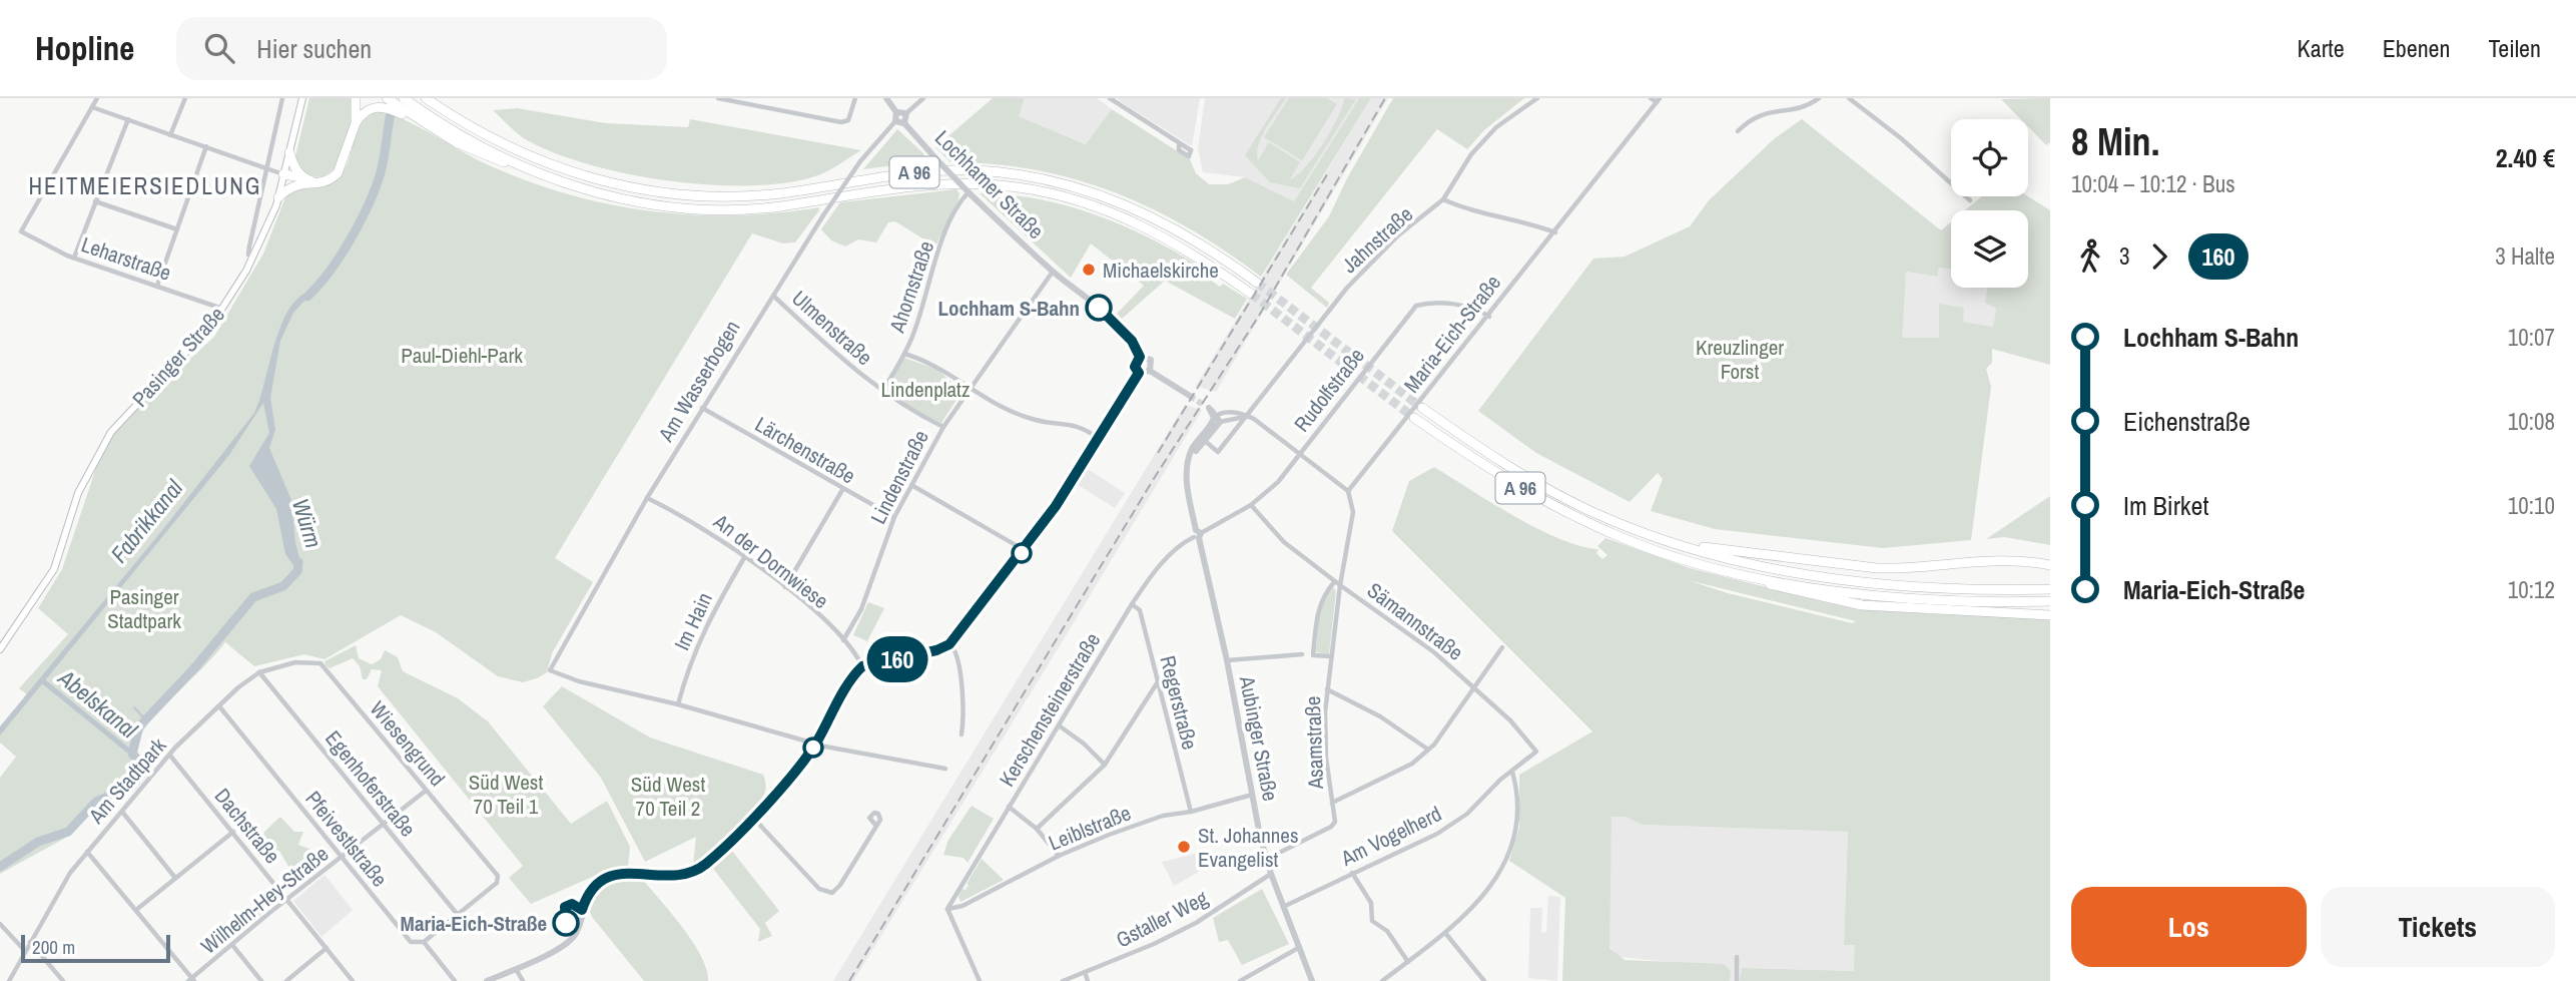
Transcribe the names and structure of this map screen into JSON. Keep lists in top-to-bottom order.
{
  "streets": {
    "highway": ["A 96"],
    "main road": ["Pasinger Straße"],
    "street": [
      "Lochhamer Straße",
      "Jahnstraße",
      "Leharstraße",
      "Ahornstraße",
      "Ulmenstraße",
      "Maria-Eich-Straße",
      "Am Wasserbogen",
      "Rudolfstraße",
      "Lärchenstraße",
      "Lindenstraße",
      "An der Dornwiese",
      "Im Hain",
      "Sämannstraße",
      "Regerstraße",
      "Kerschensteinerstraße",
      "Aubinger Straße",
      "Asamstraße",
      "Wiesengrund",
      "Am Stadtpark",
      "Egenhoferstraße",
      "Dachstraße",
      "Leiblstraße",
      "Am Vogelherd",
      "Pfeivestlstraße",
      "Wilhelm-Hey-Straße",
      "Gstaller Weg"
    ]
  },
  "crossings": [
    ["Lochhamer Straße", "Ahornstraße"],
    ["Lochhamer Straße", "Lindenstraße"],
    ["Leharstraße", "Pasinger Straße"],
    ["Ahornstraße", "Ulmenstraße"],
    ["Ulmenstraße", "Am Wasserbogen"],
    ["Ulmenstraße", "Lindenstraße"],
    ["Maria-Eich-Straße", "Rudolfstraße"],
    ["Maria-Eich-Straße", "Sämannstraße"],
    ["Am Wasserbogen", "Lärchenstraße"],
    ["Am Wasserbogen", "An der Dornwiese"],
    ["Am Wasserbogen", "Im Hain"],
    ["Rudolfstraße", "Kerschensteinerstraße"],
    ["Rudolfstraße", "Aubinger Straße"],
    ["Lärchenstraße", "Lindenstraße"],
    ["Lindenstraße", "An der Dornwiese"],
    ["An der Dornwiese", "Im Hain"],
    ["Sämannstraße", "Asamstraße"],
    ["Sämannstraße", "Am Vogelherd"],
    ["Regerstraße", "Kerschensteinerstraße"],
    ["Regerstraße", "Leiblstraße"],
    ["Kerschensteinerstraße", "Aubinger Straße"],
    ["Kerschensteinerstraße", "Leiblstraße"],
    ["Aubinger Straße", "Asamstraße"],
    ["Aubinger Straße", "Leiblstraße"],
    ["Aubinger Straße", "Am Vogelherd"],
    ["Aubinger Straße", "Gstaller Weg"],
    ["Wiesengrund", "Am Stadtpark"],
    ["Wiesengrund", "Egenhoferstraße"],
    ["Wiesengrund", "Wilhelm-Hey-Straße"],
    ["Am Stadtpark", "Egenhoferstraße"],
    ["Am Stadtpark", "Dachstraße"],
    ["Am Stadtpark", "Pfeivestlstraße"],
    ["Egenhoferstraße", "Wilhelm-Hey-Straße"],
    ["Dachstraße", "Wilhelm-Hey-Straße"],
    ["Pfeivestlstraße", "Wilhelm-Hey-Straße"]
  ],
  "districts": ["HEITMEIERSIEDLUNG"],
  "water": ["Fabrikkanal", "Würm", "Abelskanal"],
  "parks": [
    "Kreuzlinger Forst",
    "Paul-Diehl-Park",
    "Lindenplatz",
    "Pasinger Stadtpark",
    "Süd West 70 Teil 1",
    "Süd West 70 Teil 2"
  ],
  "places": [
    "Michaelskirche",
    "Lochham S-Bahn",
    "St. Johannes Evangelist",
    "Maria-Eich-Straße"
  ],
  "lines": ["bus line 160"],
  "scale_bar": "200 m",
  "page": {
    "header": "Hopline",
    "search": "Hier suchen",
    "nav": ["Karte", "Ebenen", "Teilen"],
    "on_map": "160",
    "heading": ["8 Min.", "10:04 – 10:12 · Bus", "2.40 €"],
    "legs": ["3", "160", "3 Halte"],
    "list": [
      {
        "name": "Lochham S-Bahn",
        "value": "10:07"
      },
      {
        "name": "Eichenstraße",
        "value": "10:08"
      },
      {
        "name": "Im Birket",
        "value": "10:10"
      },
      {
        "name": "Maria-Eich-Straße",
        "value": "10:12"
      }
    ],
    "buttons": ["Los", "Tickets"],
    "scale": "200 m"
  }
}
